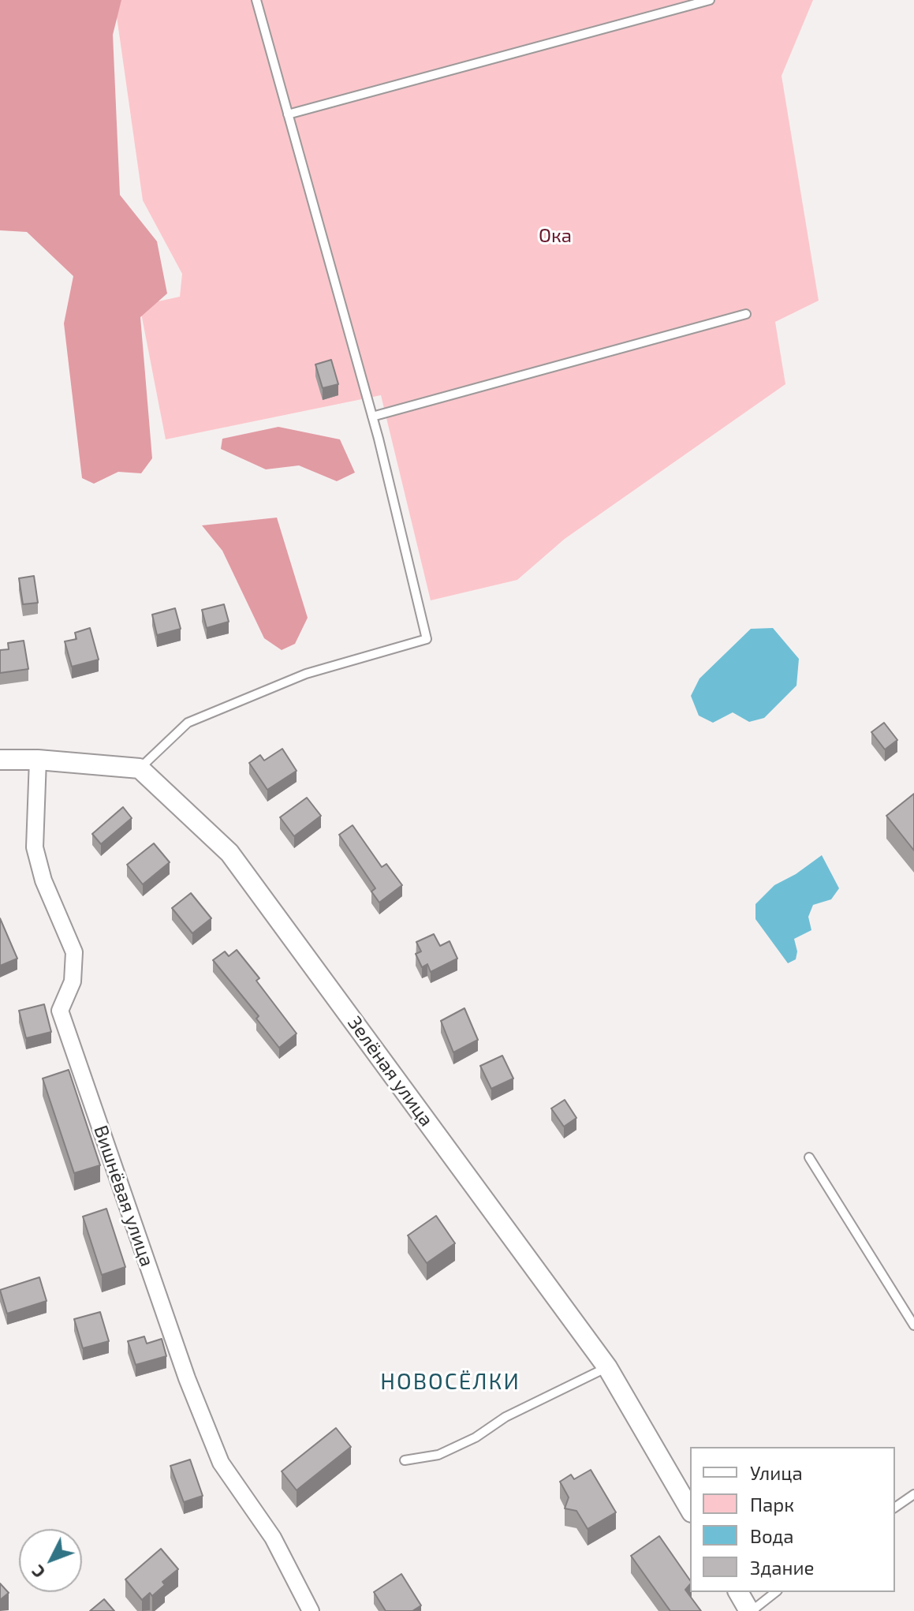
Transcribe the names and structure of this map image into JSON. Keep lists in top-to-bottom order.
{
  "streets": {
    "street": ["Зелёная улица", "Вишнёвая улица"]
  },
  "districts": ["НОВОСЁЛКИ"],
  "parks": ["Ока"],
  "legend": [
    "Улица",
    "Парк",
    "Вода",
    "Здание"
  ],
  "north": "bottom left"
}
